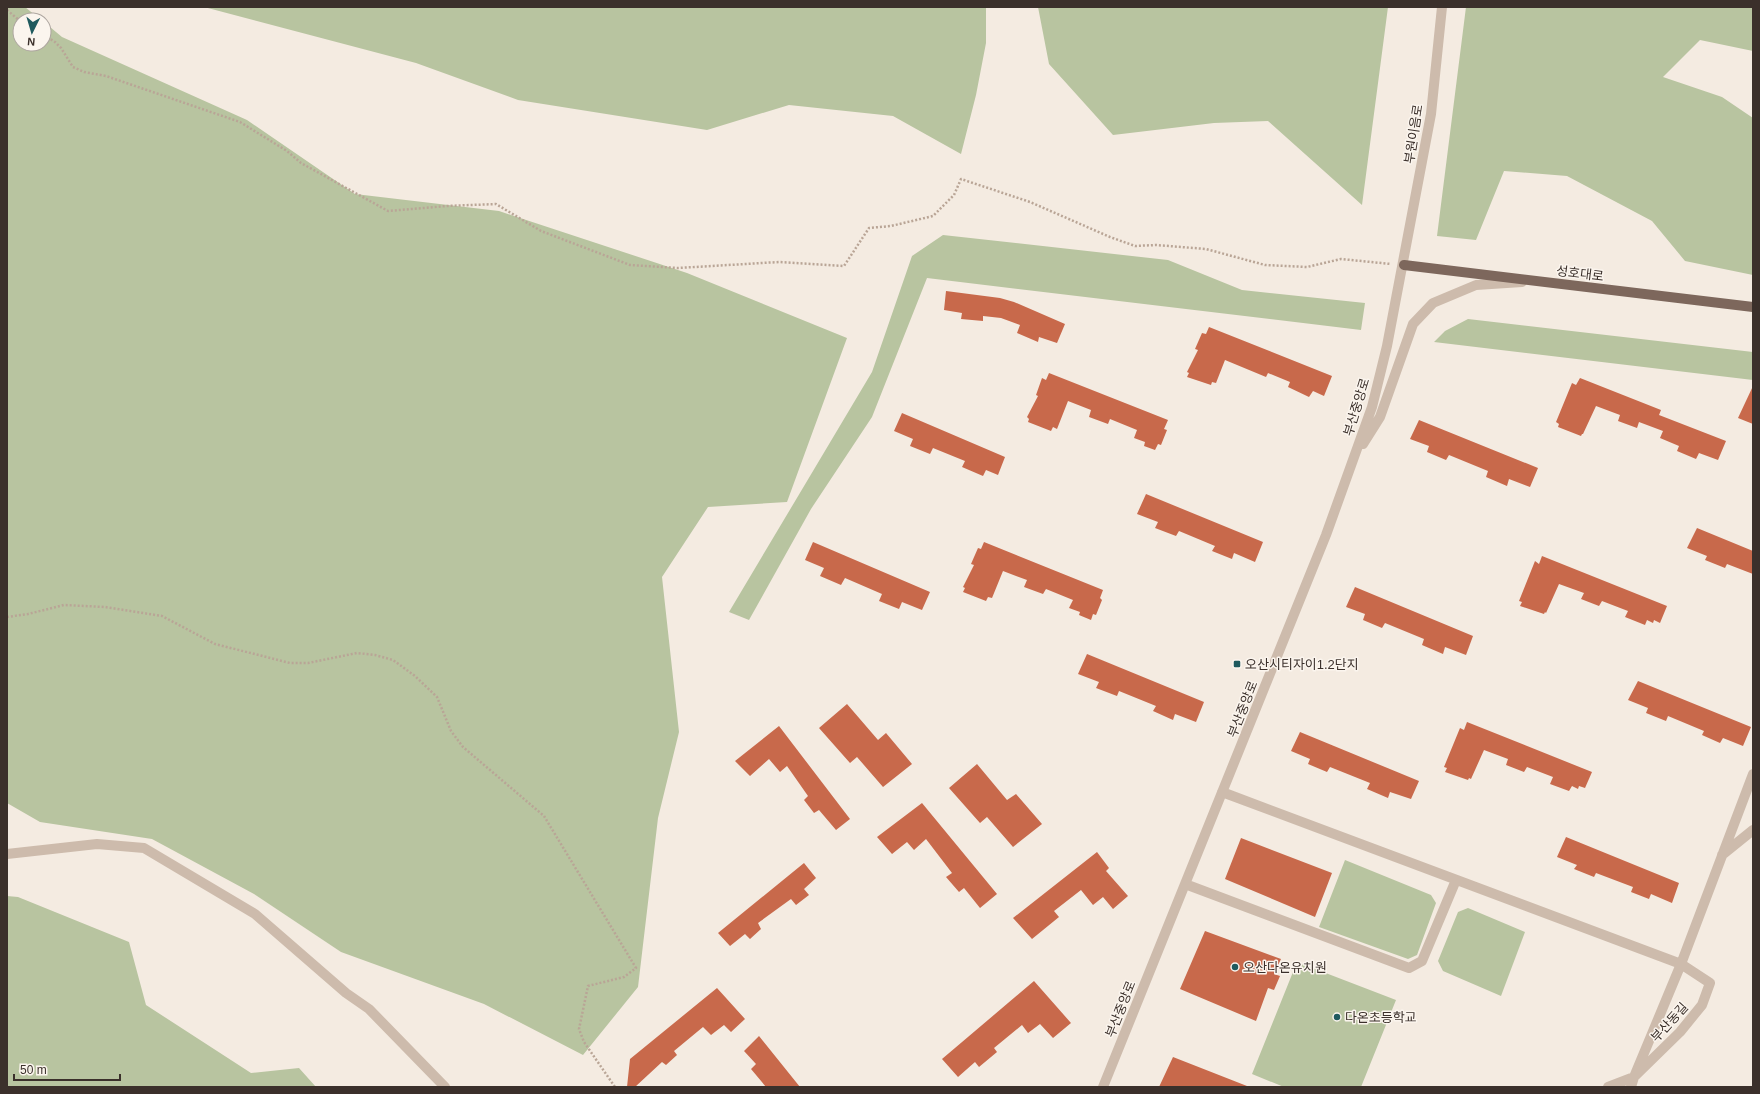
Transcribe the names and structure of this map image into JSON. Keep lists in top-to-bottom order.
{
  "streets": {
    "main road": ["성호대로"],
    "street": ["부원이음로", "부산중앙로", "부산동길"]
  },
  "crossings": [
    ["부원이음로", "성호대로"],
    ["부원이음로", "부산중앙로"],
    ["성호대로", "부산중앙로"]
  ],
  "places": {
    "transit": ["오산시티자이1.2단지"],
    "other": ["오산다온유치원", "다온초등학교"]
  },
  "scale_bar": "50 m",
  "north": "bottom"
}
